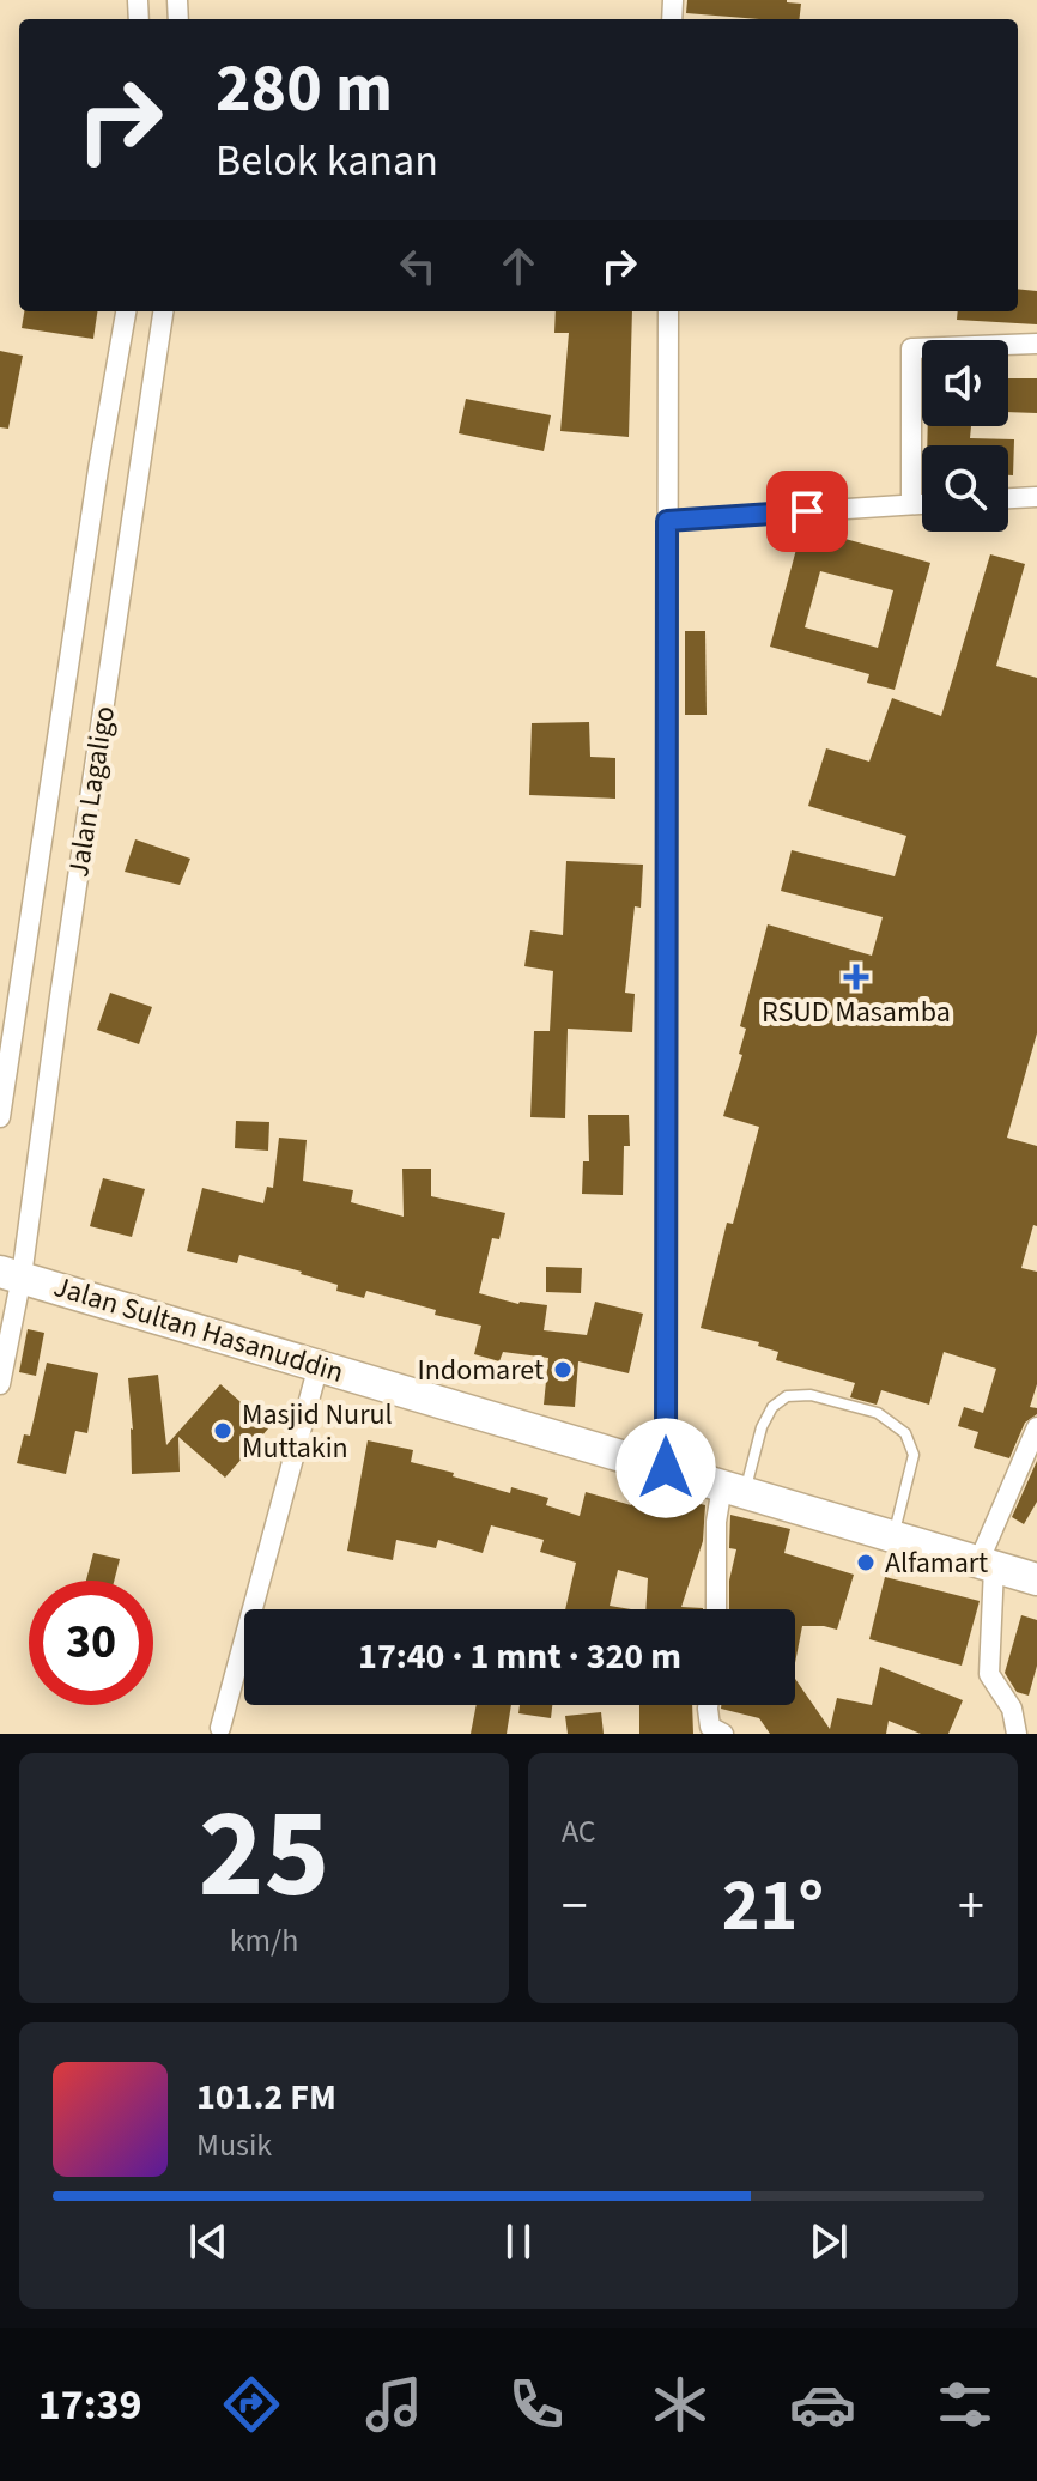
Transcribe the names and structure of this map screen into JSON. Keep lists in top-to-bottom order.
{
  "streets": {
    "highway": ["Jalan Sultan Hasanuddin"],
    "street": ["Jalan Lagaligo"]
  },
  "crossings": [
    ["Jalan Lagaligo", "Jalan Sultan Hasanuddin"]
  ],
  "places": {
    "health": ["RSUD Masamba"],
    "other": ["Indomaret", "Masjid Nurul Muttakin", "Alfamart"]
  },
  "page": {
    "turn": ["280 m", "Belok kanan"],
    "limit": "30",
    "trip": "17:40 · 1 mnt · 320 m",
    "tile": [
      ["25", "km/h"],
      "AC"
    ],
    "heat": ["−", "21°", "+"],
    "song": ["101.2 FM", "Musik"],
    "tabs": "17:39"
  }
}
